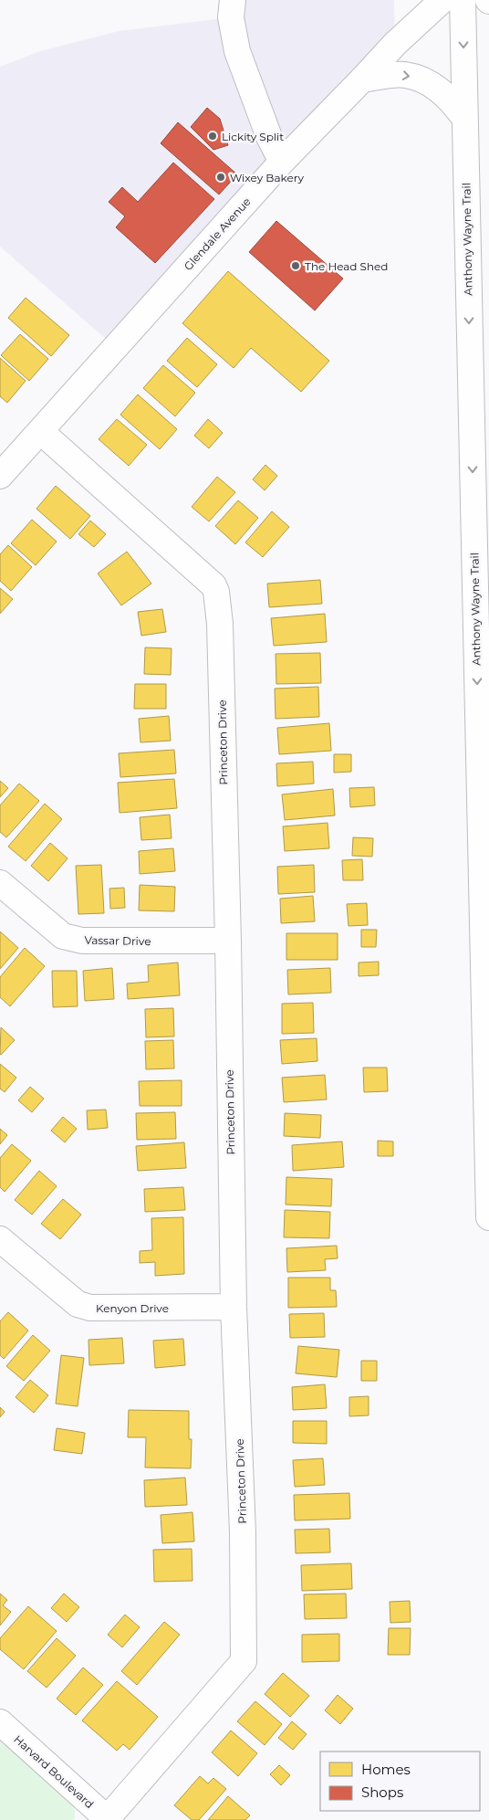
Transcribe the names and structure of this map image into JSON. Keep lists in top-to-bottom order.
{
  "streets": {
    "main road": [
      "Glendale Avenue",
      "Anthony Wayne Trail",
      "Princeton Drive",
      "Vassar Drive",
      "Kenyon Drive",
      "Harvard Boulevard"
    ]
  },
  "crossings": [
    ["Glendale Avenue", "Princeton Drive"],
    ["Princeton Drive", "Vassar Drive"],
    ["Princeton Drive", "Kenyon Drive"],
    ["Princeton Drive", "Harvard Boulevard"]
  ],
  "one_way": ["Anthony Wayne Trail"],
  "places": ["Lickity Split", "Wixey Bakery", "The Head Shed"],
  "legend": ["Homes", "Shops"]
}
